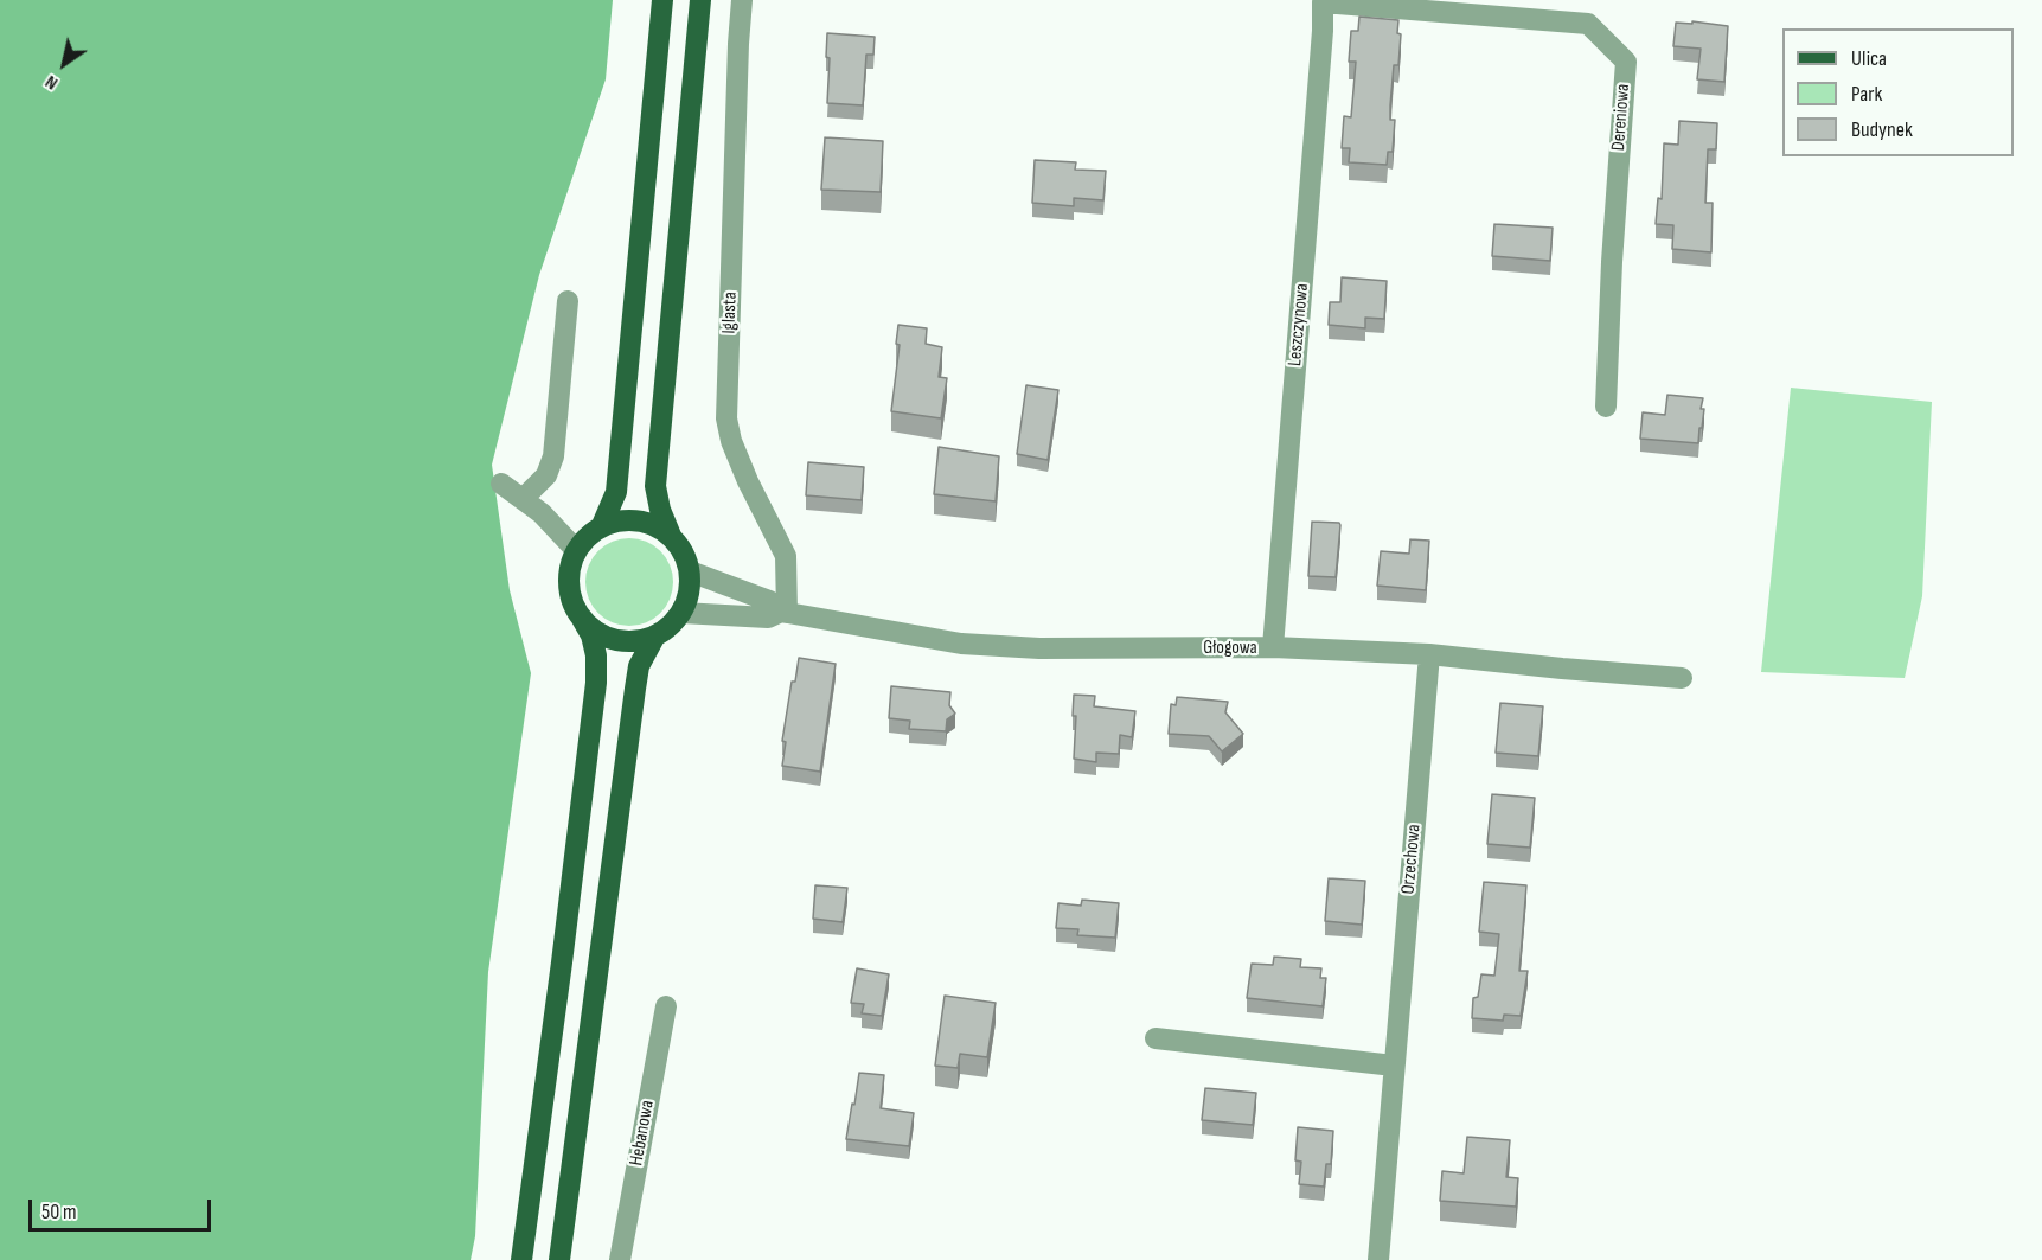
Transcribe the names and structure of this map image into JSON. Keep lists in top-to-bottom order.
{
  "streets": {
    "street": [
      "Dereniowa",
      "Iglasta",
      "Leszczynowa",
      "Głogowa",
      "Orzechowa",
      "Hebanowa"
    ]
  },
  "crossings": [
    ["Dereniowa", "Leszczynowa"],
    ["Iglasta", "Głogowa"],
    ["Leszczynowa", "Głogowa"],
    ["Głogowa", "Orzechowa"]
  ],
  "legend": ["Ulica", "Park", "Budynek"],
  "scale_bar": "50 m",
  "north": "bottom left"
}
